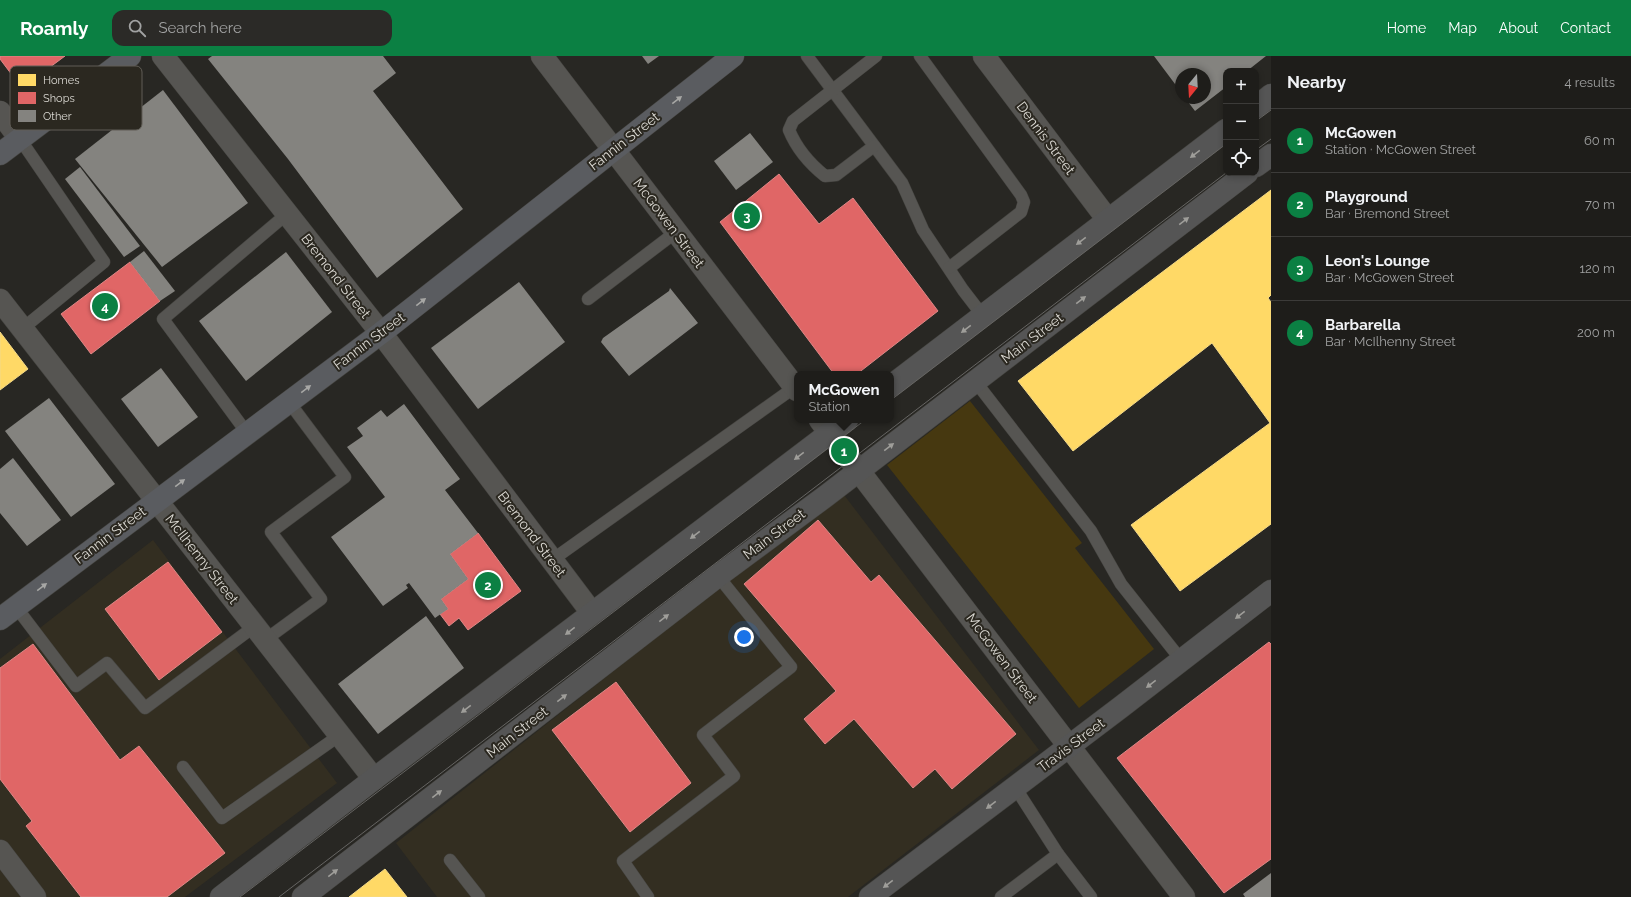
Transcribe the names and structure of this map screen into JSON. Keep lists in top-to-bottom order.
{
  "streets": {
    "main road": ["Fannin Street", "Main Street", "Travis Street"],
    "street": [
      "Dennis Street",
      "McGowen Street",
      "Bremond Street",
      "McIlhenny Street"
    ]
  },
  "crossings": [
    ["Fannin Street", "McGowen Street"],
    ["Fannin Street", "Bremond Street"],
    ["Fannin Street", "McIlhenny Street"],
    ["McGowen Street", "Main Street"],
    ["McGowen Street", "Travis Street"]
  ],
  "one_way": ["Fannin Street", "Travis Street"],
  "legend": ["Homes", "Shops", "Other"],
  "north": "bottom",
  "page": {
    "header": "Roamly",
    "search": "Search here",
    "nav": [
      "Home",
      "Map",
      "About",
      "Contact"
    ],
    "heading": ["Nearby", "4 results"],
    "map_buttons": ["+", "−"],
    "list": [
      {
        "mark": "1",
        "name": "McGowen",
        "note": "Station · McGowen Street",
        "value": "60 m"
      },
      {
        "mark": "2",
        "name": "Playground",
        "note": "Bar · Bremond Street",
        "value": "70 m"
      },
      {
        "mark": "3",
        "name": "Leon's Lounge",
        "note": "Bar · McGowen Street",
        "value": "120 m"
      },
      {
        "mark": "4",
        "name": "Barbarella",
        "note": "Bar · McIlhenny Street",
        "value": "200 m"
      }
    ],
    "pins": [
      "3",
      "4",
      "1",
      "2"
    ],
    "popup": ["McGowen", "Station"]
  }
}
